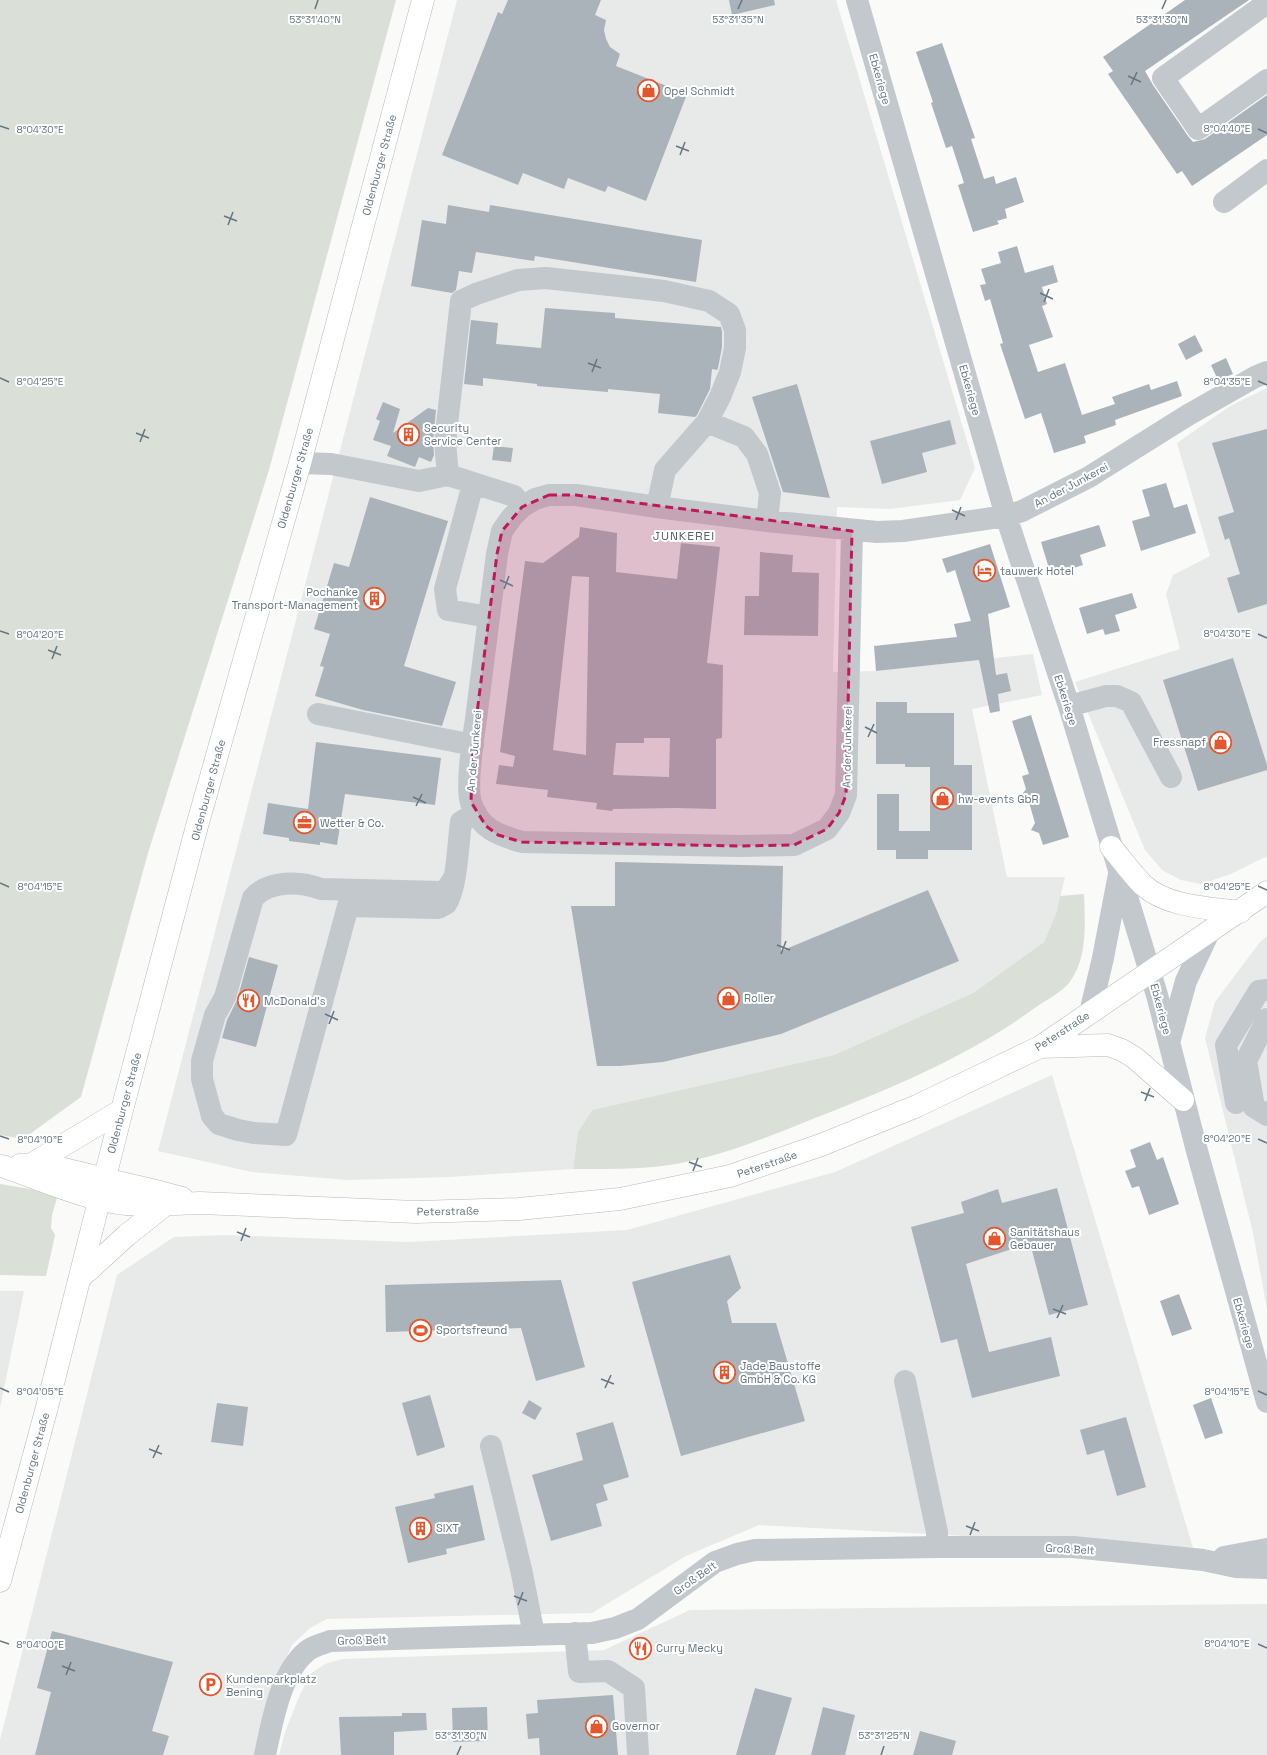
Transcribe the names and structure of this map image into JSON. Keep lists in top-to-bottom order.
{
  "streets": {
    "main road": ["Oldenburger Straße", "Peterstraße"],
    "street": ["Ebkeriege", "An der Junkerei", "Groß Belt"]
  },
  "crossings": [
    ["Ebkeriege", "An der Junkerei"],
    ["Ebkeriege", "Peterstraße"],
    ["Oldenburger Straße", "Peterstraße"]
  ],
  "districts": ["JUNKEREI"],
  "places": {
    "shop": [
      "Opel Schmidt",
      "Fressnapf",
      "hw-events GbR",
      "Roller",
      "Sanitätshaus Gebauer",
      "Governor"
    ],
    "building": [
      "Security Service Center",
      "Pochanke Transport-Management",
      "Jade Baustoffe GmbH & Co. KG",
      "SIXT"
    ],
    "hotel": ["tauwerk Hotel"],
    "office": ["Wetter & Co."],
    "restaurant": ["McDonald's", "Curry Mecky"],
    "sports": ["Sportsfreund"],
    "parking": ["Kundenparkplatz Bening"]
  },
  "coordinates": [
    "53°31'40\"N",
    "53°31'35\"N",
    "53°31'30\"N",
    "8°04'40\"E",
    "8°04'30\"E",
    "8°04'35\"E",
    "8°04'25\"E",
    "8°04'20\"E",
    "8°04'15\"E",
    "8°04'10\"E",
    "8°04'05\"E",
    "8°04'00\"E",
    "53°31'25\"N"
  ]
}
